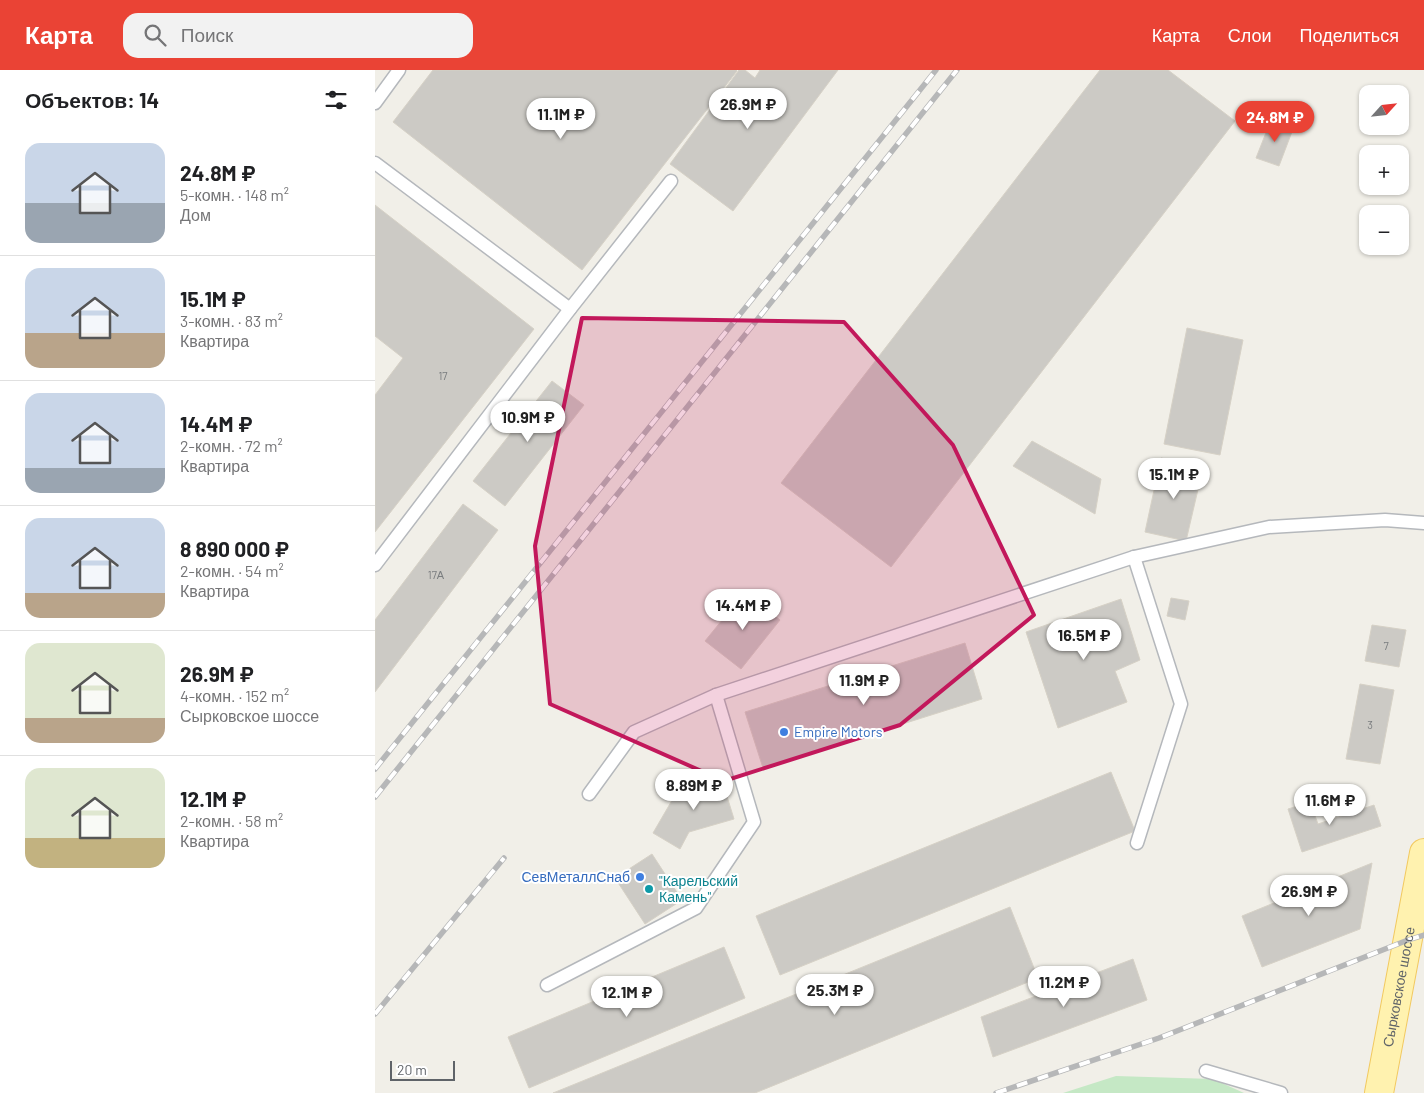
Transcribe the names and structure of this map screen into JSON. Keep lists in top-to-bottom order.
{
  "streets": {
    "main road": ["Сырковское шоссе"]
  },
  "places": ["Empire Motors", "СевМеталлСнаб", "\"Карельский Камень\""],
  "house_numbers": [
    "17",
    "17А",
    "7",
    "3"
  ],
  "scale_bar": "20 m",
  "north": "top right",
  "page": {
    "header": "Карта",
    "search": "Поиск",
    "nav": ["Карта", "Слои", "Поделиться"],
    "heading": "Объектов: 14",
    "map_buttons": ["+", "−"],
    "price": [
      "26.9M ₽",
      "11.1M ₽",
      "24.8M ₽",
      "10.9M ₽",
      "15.1M ₽",
      "14.4M ₽",
      "16.5M ₽",
      "11.9M ₽",
      "8.89M ₽",
      "11.6M ₽",
      "26.9M ₽",
      "11.2M ₽",
      "25.3M ₽",
      "12.1M ₽"
    ],
    "list": [
      {
        "name": "24.8M ₽",
        "note": "5-комн. · 148 m² · Дом"
      },
      {
        "name": "15.1M ₽",
        "note": "3-комн. · 83 m² · Квартира"
      },
      {
        "name": "14.4M ₽",
        "note": "2-комн. · 72 m² · Квартира"
      },
      {
        "name": "8 890 000 ₽",
        "note": "2-комн. · 54 m² · Квартира"
      },
      {
        "name": "26.9M ₽",
        "note": "4-комн. · 152 m² · Сырковское шоссе"
      },
      {
        "name": "12.1M ₽",
        "note": "2-комн. · 58 m² · Квартира"
      }
    ],
    "scale": "20 m"
  }
}
